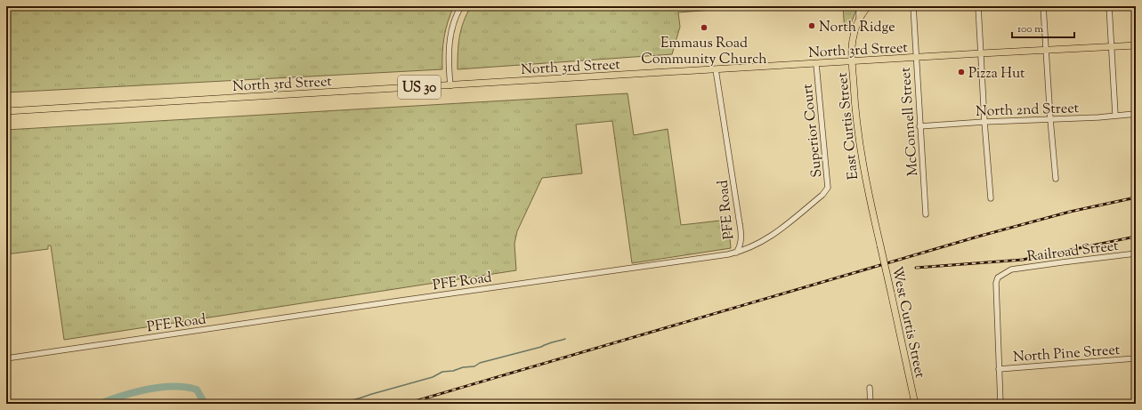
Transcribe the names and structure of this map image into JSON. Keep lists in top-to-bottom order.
{
  "streets": {
    "main road": [
      "North 3rd Street",
      "US 30",
      "East Curtis Street",
      "West Curtis Street"
    ],
    "street": [
      "North 2nd Street",
      "McConnell Street",
      "Superior Court",
      "PFE Road",
      "Railroad Street",
      "North Pine Street"
    ]
  },
  "crossings": [
    ["North 3rd Street", "McConnell Street"],
    ["North 3rd Street", "East Curtis Street"],
    ["North 3rd Street", "Superior Court"],
    ["North 3rd Street", "PFE Road"],
    ["North 2nd Street", "McConnell Street"],
    ["East Curtis Street", "West Curtis Street"],
    ["Superior Court", "PFE Road"],
    ["Railroad Street", "North Pine Street"]
  ],
  "places": ["North Ridge", "Emmaus Road Community Church", "Pizza Hut"],
  "scale_bar": "100 m"
}
